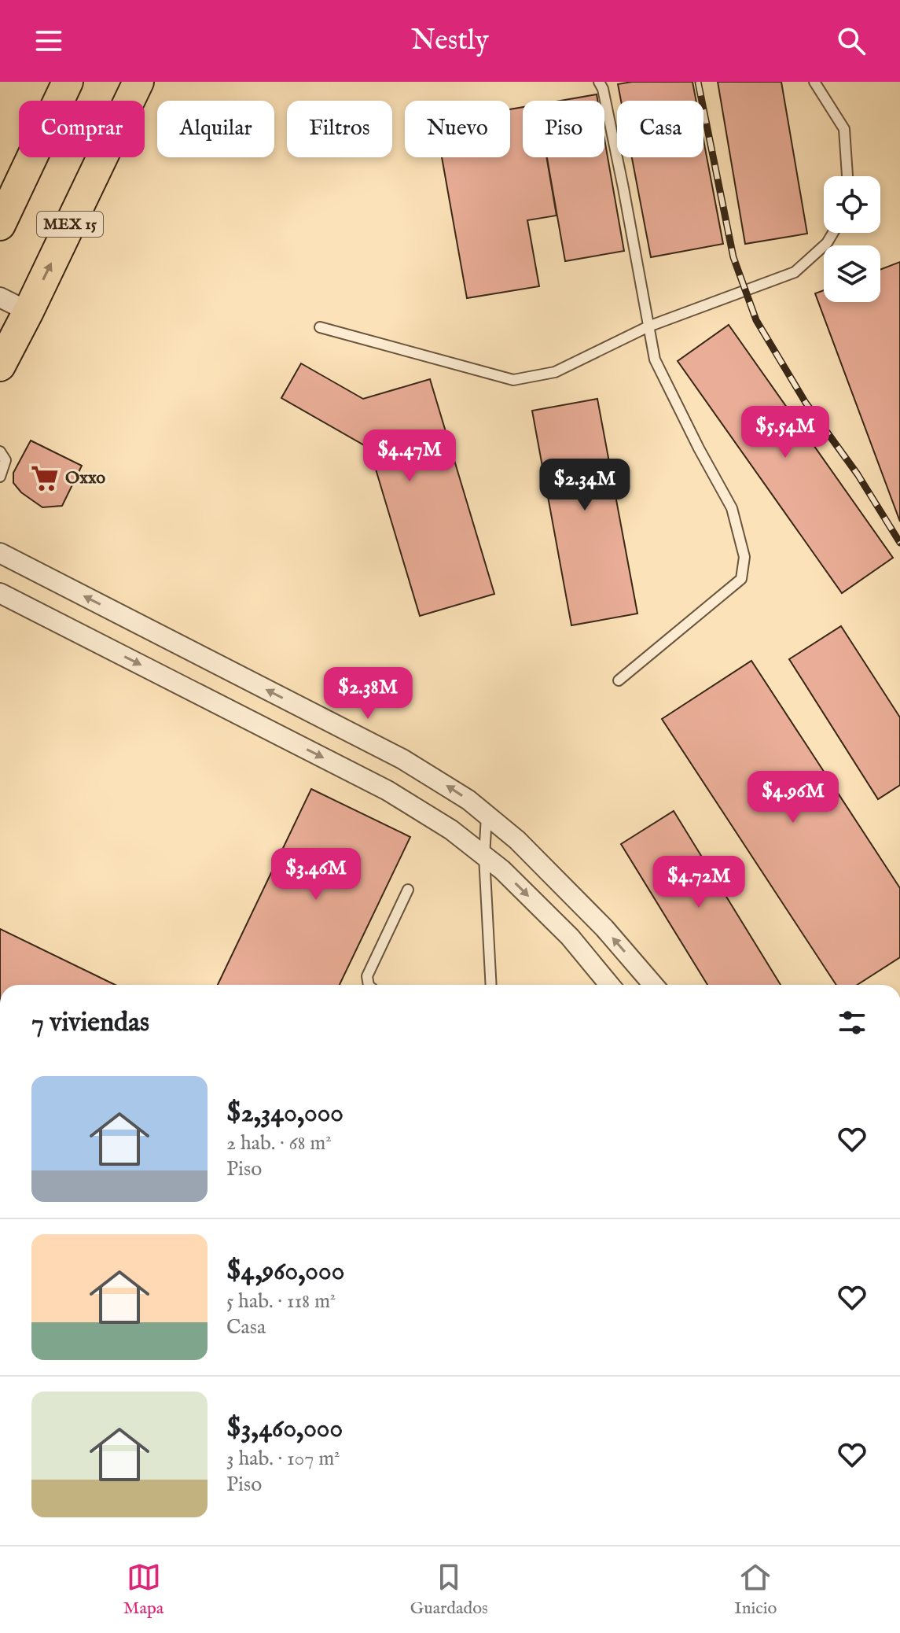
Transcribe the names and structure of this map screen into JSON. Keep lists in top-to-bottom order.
{
  "streets": {
    "main road": ["MEX 15"]
  },
  "places": {
    "supermarket": ["Oxxo"]
  },
  "page": {
    "header": "Nestly",
    "chip": [
      "Comprar",
      "Alquilar",
      "Filtros",
      "Nuevo",
      "Piso",
      "Casa"
    ],
    "price": [
      "$5.54M",
      "$4.47M",
      "$2.34M",
      "$2.38M",
      "$4.96M",
      "$3.46M",
      "$4.72M"
    ],
    "heading": "7 viviendas",
    "list": [
      {
        "name": "$2,340,000",
        "note": "2 hab. · 68 m² · Piso"
      },
      {
        "name": "$4,960,000",
        "note": "5 hab. · 118 m² · Casa"
      },
      {
        "name": "$3,460,000",
        "note": "3 hab. · 107 m² · Piso"
      }
    ],
    "tabs": ["Mapa", "Guardados", "Inicio"]
  }
}
